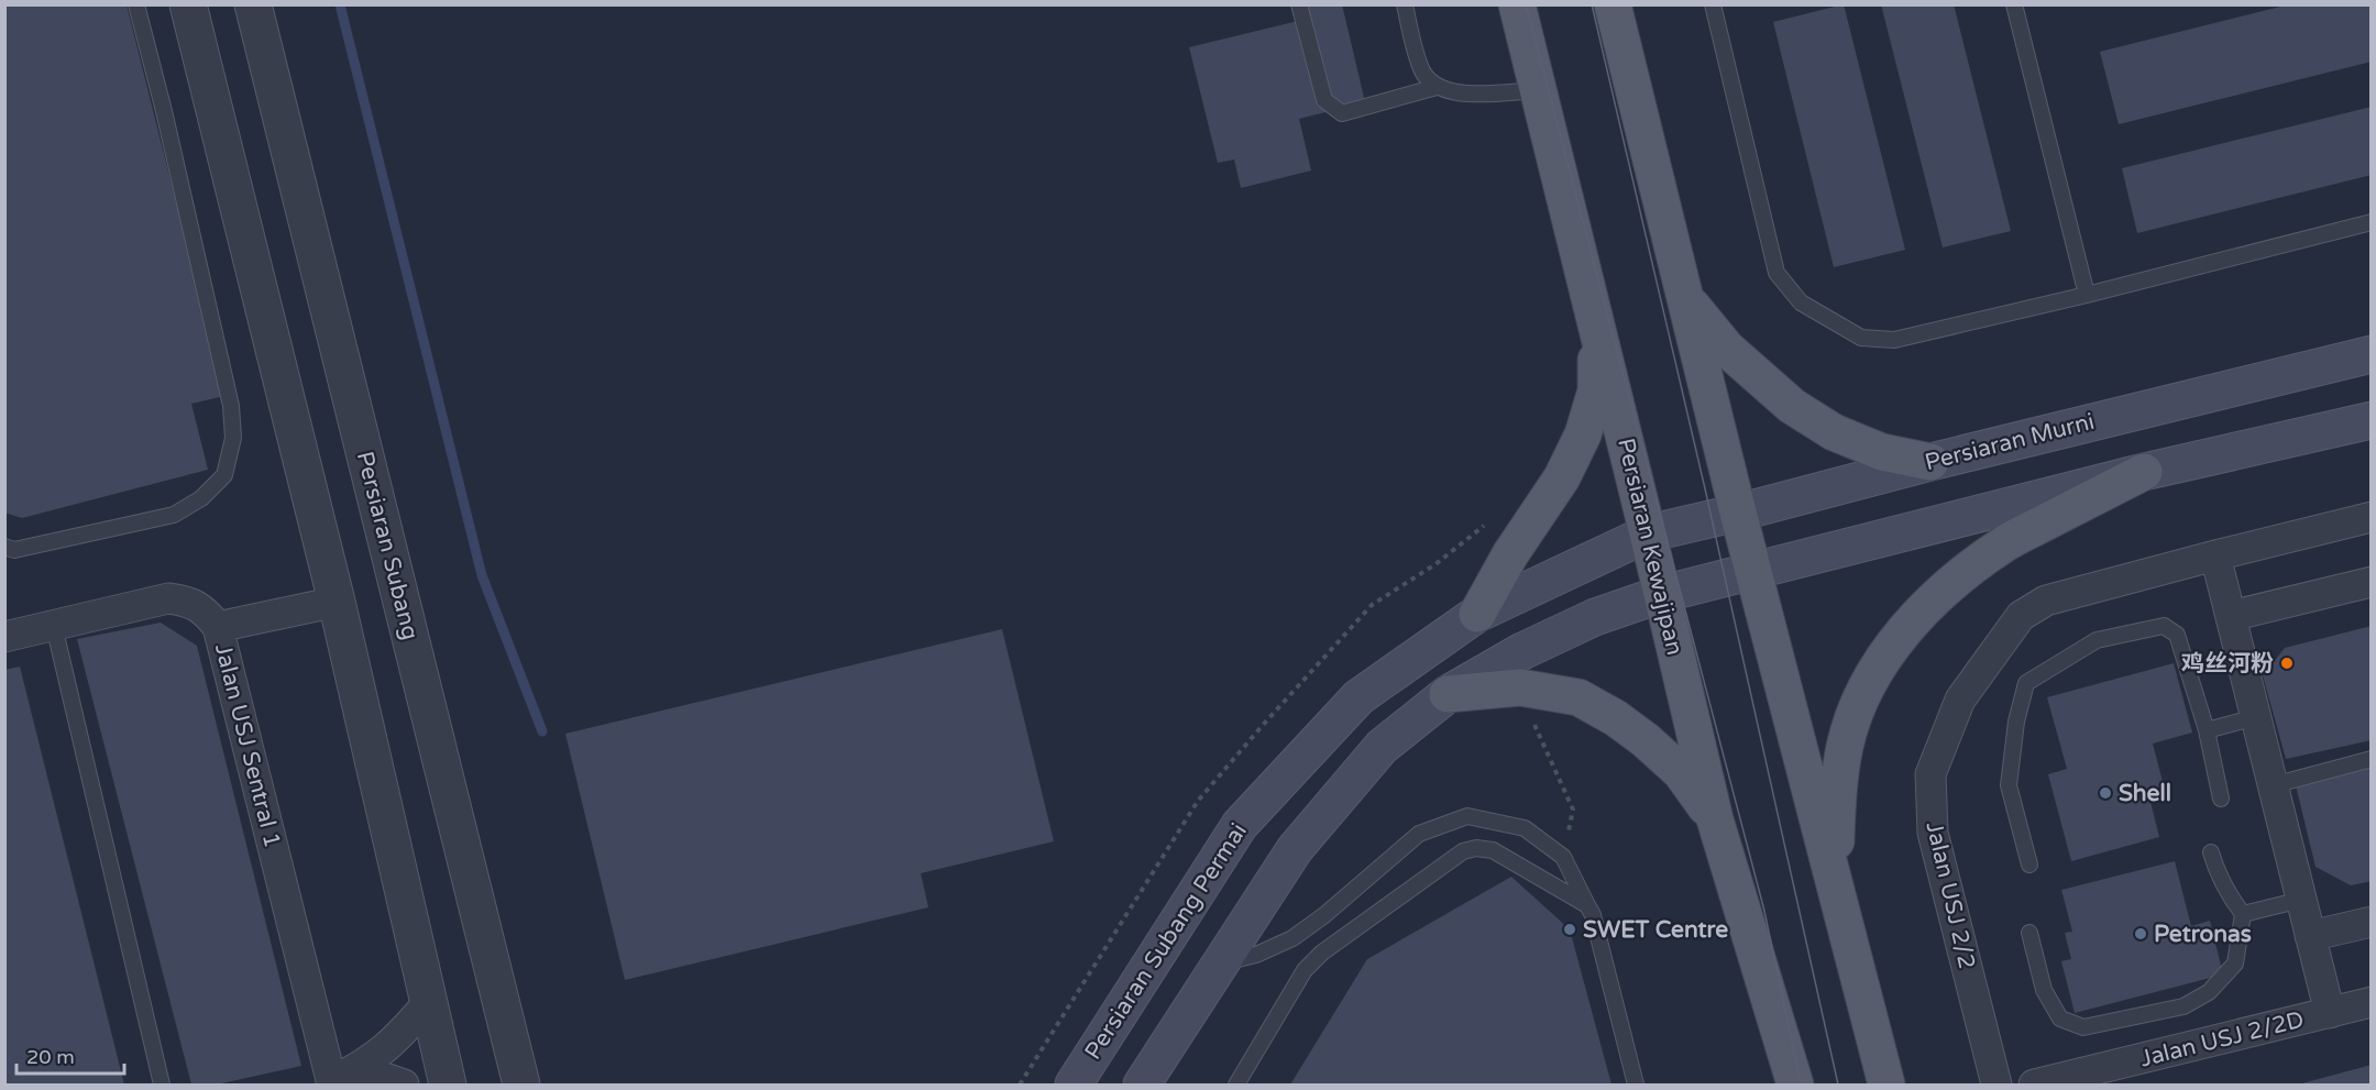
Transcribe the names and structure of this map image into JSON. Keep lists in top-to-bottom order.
{
  "streets": {
    "main road": ["Persiaran Murni", "Persiaran Kewajipan", "Persiaran Subang Permai"],
    "street": [
      "Persiaran Subang",
      "Jalan USJ Sentral 1",
      "Jalan USJ 2/2",
      "Jalan USJ 2/2D"
    ]
  },
  "crossings": [
    ["Persiaran Murni", "Persiaran Kewajipan"],
    ["Persiaran Murni", "Persiaran Subang Permai"],
    ["Persiaran Kewajipan", "Persiaran Subang Permai"]
  ],
  "places": [
    "鸡丝河粉",
    "Shell",
    "SWET Centre",
    "Petronas"
  ],
  "scale_bar": "20 m"
}
